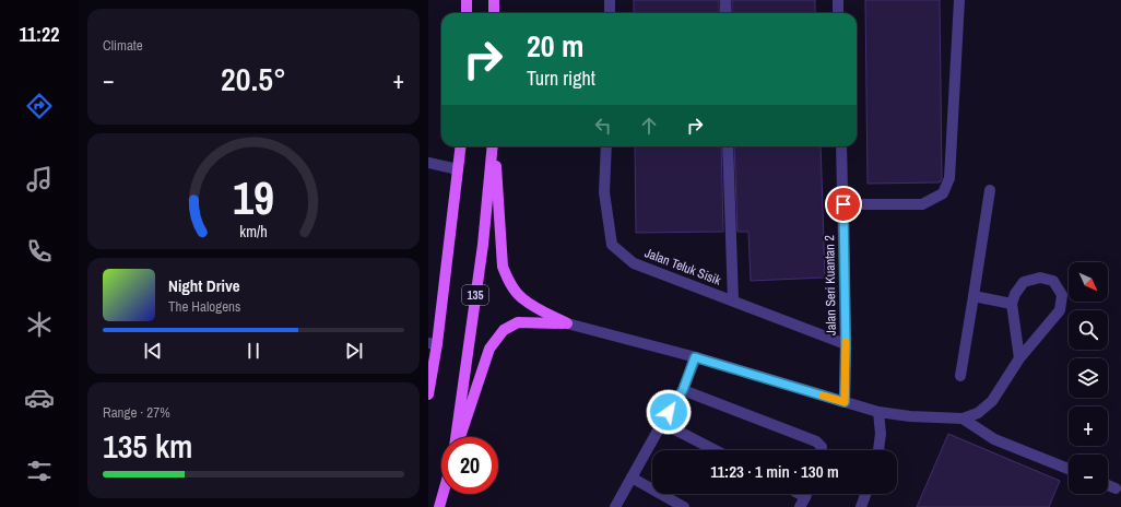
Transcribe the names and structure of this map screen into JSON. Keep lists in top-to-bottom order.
{
  "streets": {
    "main road": ["135"],
    "street": ["Jalan Teluk Sisik", "Jalan Seri Kuantan 2"]
  },
  "crossings": [
    ["Jalan Teluk Sisik", "Jalan Seri Kuantan 2"]
  ],
  "north": "bottom right",
  "page": {
    "tabs": "11:22",
    "tile": [
      "Climate",
      ["Range · 27%", "135 km"]
    ],
    "turn": ["20 m", "Turn right"],
    "heat": ["−", "20.5°", "+"],
    "map_buttons": ["+", "−"],
    "song": ["Night Drive", "The Halogens"],
    "limit": "20",
    "trip": "11:23 · 1 min · 130 m",
    "gauge": ["19", "km/h"]
  }
}
